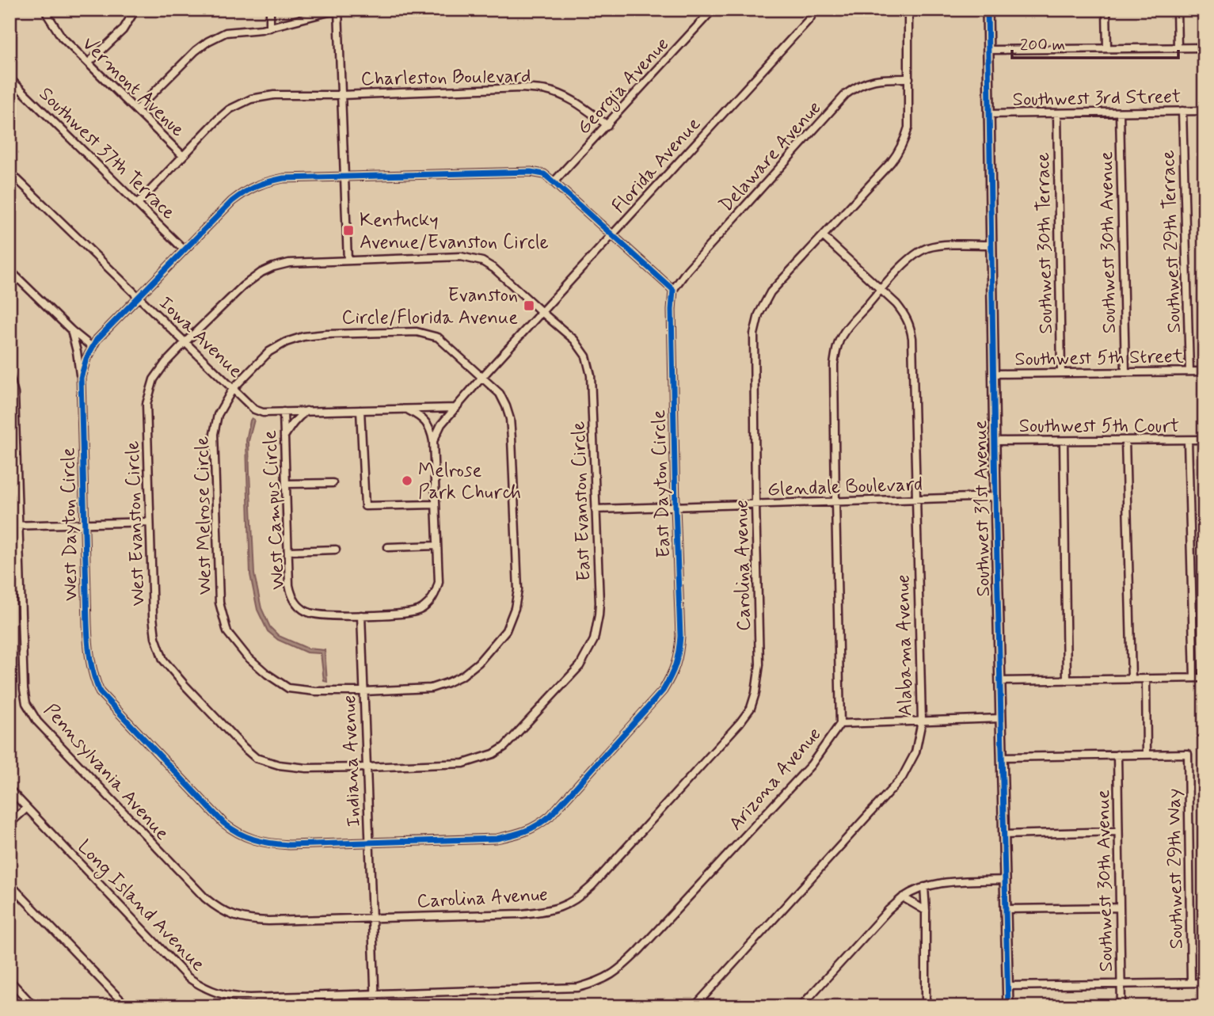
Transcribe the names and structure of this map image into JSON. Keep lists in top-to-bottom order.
{
  "streets": {
    "main road": ["Southwest 31st Avenue"],
    "street": [
      "Charleston Boulevard",
      "Georgia Avenue",
      "Vermont Avenue",
      "Southwest 3rd Street",
      "Southwest 37th Terrace",
      "Delaware Avenue",
      "Florida Avenue",
      "Southwest 29th Terrace",
      "Southwest 30th Avenue",
      "Southwest 30th Terrace",
      "Iowa Avenue",
      "Southwest 5th Street",
      "Southwest 5th Court",
      "East Dayton Circle",
      "Glendale Boulevard",
      "East Evanston Circle",
      "West Campus Circle",
      "West Melrose Circle",
      "West Evanston Circle",
      "West Dayton Circle",
      "Carolina Avenue",
      "Alabama Avenue",
      "Indiana Avenue",
      "Pennsylvania Avenue",
      "Arizona Avenue",
      "Southwest 29th Way",
      "Long Island Avenue"
    ]
  },
  "crossings": [
    ["Charleston Boulevard", "Georgia Avenue"],
    ["Southwest 3rd Street", "Southwest 29th Terrace"],
    ["Southwest 3rd Street", "Southwest 30th Avenue"],
    ["Southwest 3rd Street", "Southwest 30th Terrace"],
    ["Southwest 3rd Street", "Southwest 31st Avenue"],
    ["Southwest 37th Terrace", "West Dayton Circle"],
    ["Delaware Avenue", "East Dayton Circle"],
    ["Delaware Avenue", "Carolina Avenue"],
    ["Florida Avenue", "Iowa Avenue"],
    ["Florida Avenue", "East Evanston Circle"],
    ["Florida Avenue", "West Melrose Circle"],
    ["Southwest 29th Terrace", "Southwest 5th Street"],
    ["Southwest 30th Avenue", "Southwest 5th Street"],
    ["Southwest 30th Terrace", "Southwest 5th Street"],
    ["Iowa Avenue", "West Campus Circle"],
    ["Iowa Avenue", "West Melrose Circle"],
    ["Iowa Avenue", "West Evanston Circle"],
    ["Iowa Avenue", "West Dayton Circle"],
    ["Southwest 5th Street", "Southwest 31st Avenue"],
    ["Southwest 5th Court", "Southwest 31st Avenue"],
    ["East Dayton Circle", "Glendale Boulevard"],
    ["East Dayton Circle", "West Dayton Circle"],
    ["East Dayton Circle", "Indiana Avenue"],
    ["Glendale Boulevard", "East Evanston Circle"],
    ["Glendale Boulevard", "Southwest 31st Avenue"],
    ["Glendale Boulevard", "Carolina Avenue"],
    ["Glendale Boulevard", "Alabama Avenue"],
    ["Glendale Boulevard", "Arizona Avenue"],
    ["East Evanston Circle", "West Evanston Circle"],
    ["East Evanston Circle", "Indiana Avenue"],
    ["Southwest 31st Avenue", "Arizona Avenue"],
    ["West Campus Circle", "Indiana Avenue"],
    ["West Melrose Circle", "Indiana Avenue"],
    ["West Evanston Circle", "Indiana Avenue"],
    ["West Dayton Circle", "Indiana Avenue"],
    ["Carolina Avenue", "Alabama Avenue"],
    ["Carolina Avenue", "Indiana Avenue"],
    ["Carolina Avenue", "Pennsylvania Avenue"],
    ["Alabama Avenue", "Arizona Avenue"],
    ["Indiana Avenue", "Pennsylvania Avenue"],
    ["Indiana Avenue", "Arizona Avenue"],
    ["Indiana Avenue", "Long Island Avenue"],
    ["Arizona Avenue", "Long Island Avenue"]
  ],
  "places": {
    "transit": ["Kentucky Avenue/Evanston Circle", "Evanston Circle/Florida Avenue"],
    "other": ["Melrose Park Church"]
  },
  "scale_bar": "200 m"
}
